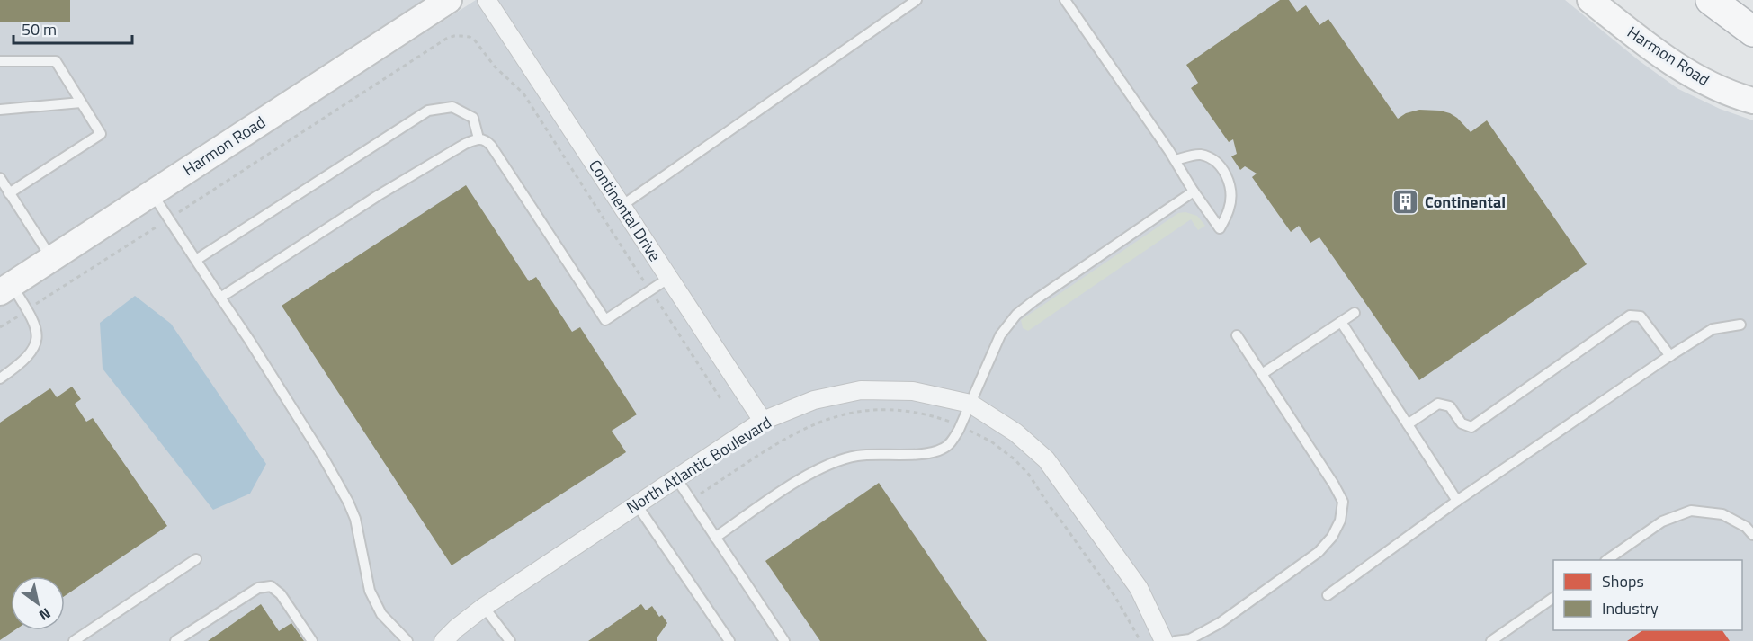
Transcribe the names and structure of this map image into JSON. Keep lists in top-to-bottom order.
{
  "streets": {
    "street": ["Harmon Road", "Continental Drive", "North Atlantic Boulevard"]
  },
  "crossings": [
    ["Continental Drive", "North Atlantic Boulevard"]
  ],
  "places": {
    "building": ["Continental"]
  },
  "legend": ["Shops", "Industry"],
  "scale_bar": "50 m",
  "north": "bottom right"
}
